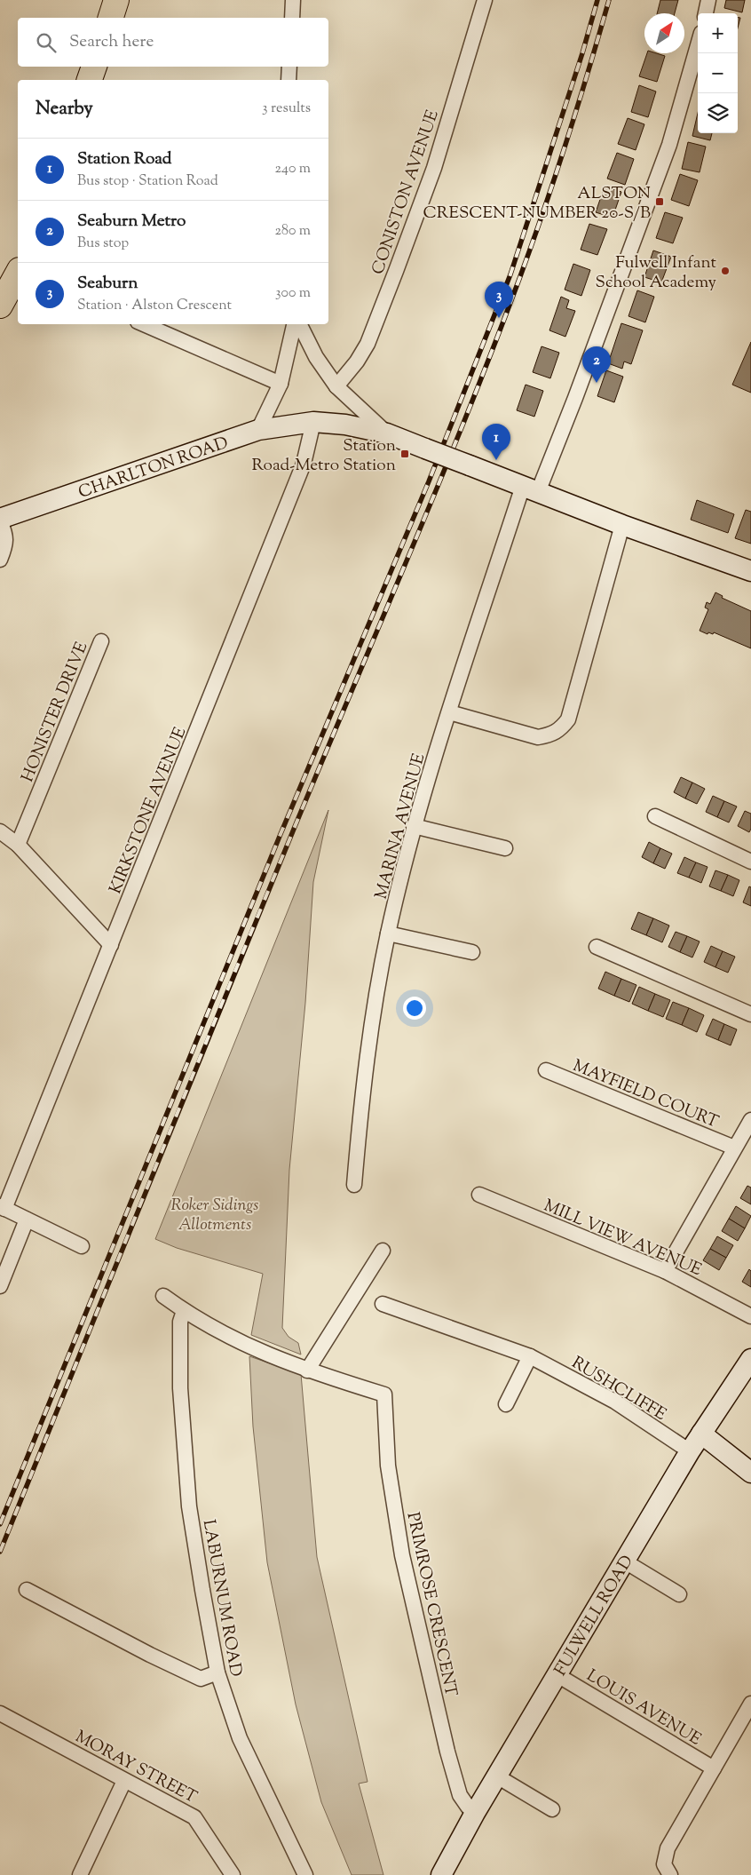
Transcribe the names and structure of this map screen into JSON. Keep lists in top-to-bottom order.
{
  "streets": {
    "main road": ["CHARLTON ROAD", "FULWELL ROAD"],
    "street": [
      "CONISTON AVENUE",
      "HONISTER DRIVE",
      "KIRKSTONE AVENUE",
      "MARINA AVENUE",
      "MAYFIELD COURT",
      "MILL VIEW AVENUE",
      "RUSHCLIFFE",
      "LABURNUM ROAD",
      "PRIMROSE CRESCENT",
      "LOUIS AVENUE",
      "MORAY STREET"
    ]
  },
  "crossings": [
    ["CHARLTON ROAD", "KIRKSTONE AVENUE"],
    ["CHARLTON ROAD", "MARINA AVENUE"],
    ["RUSHCLIFFE", "FULWELL ROAD"],
    ["PRIMROSE CRESCENT", "FULWELL ROAD"],
    ["FULWELL ROAD", "LOUIS AVENUE"]
  ],
  "parks": ["Roker Sidings Allotments"],
  "places": {
    "transit": ["ALSTON CRESCENT-NUMBER 20-S/B", "Station Road-Metro Station"],
    "other": ["Fulwell Infant School Academy"]
  },
  "north": "top right",
  "page": {
    "map_buttons": ["+", "−"],
    "search": "Search here",
    "heading": ["Nearby", "3 results"],
    "list": [
      {
        "mark": "1",
        "name": "Station Road",
        "note": "Bus stop · Station Road",
        "value": "240 m"
      },
      {
        "mark": "2",
        "name": "Seaburn Metro",
        "note": "Bus stop",
        "value": "280 m"
      },
      {
        "mark": "3",
        "name": "Seaburn",
        "note": "Station · Alston Crescent",
        "value": "300 m"
      }
    ],
    "pins": ["3", "2", "1"]
  }
}
